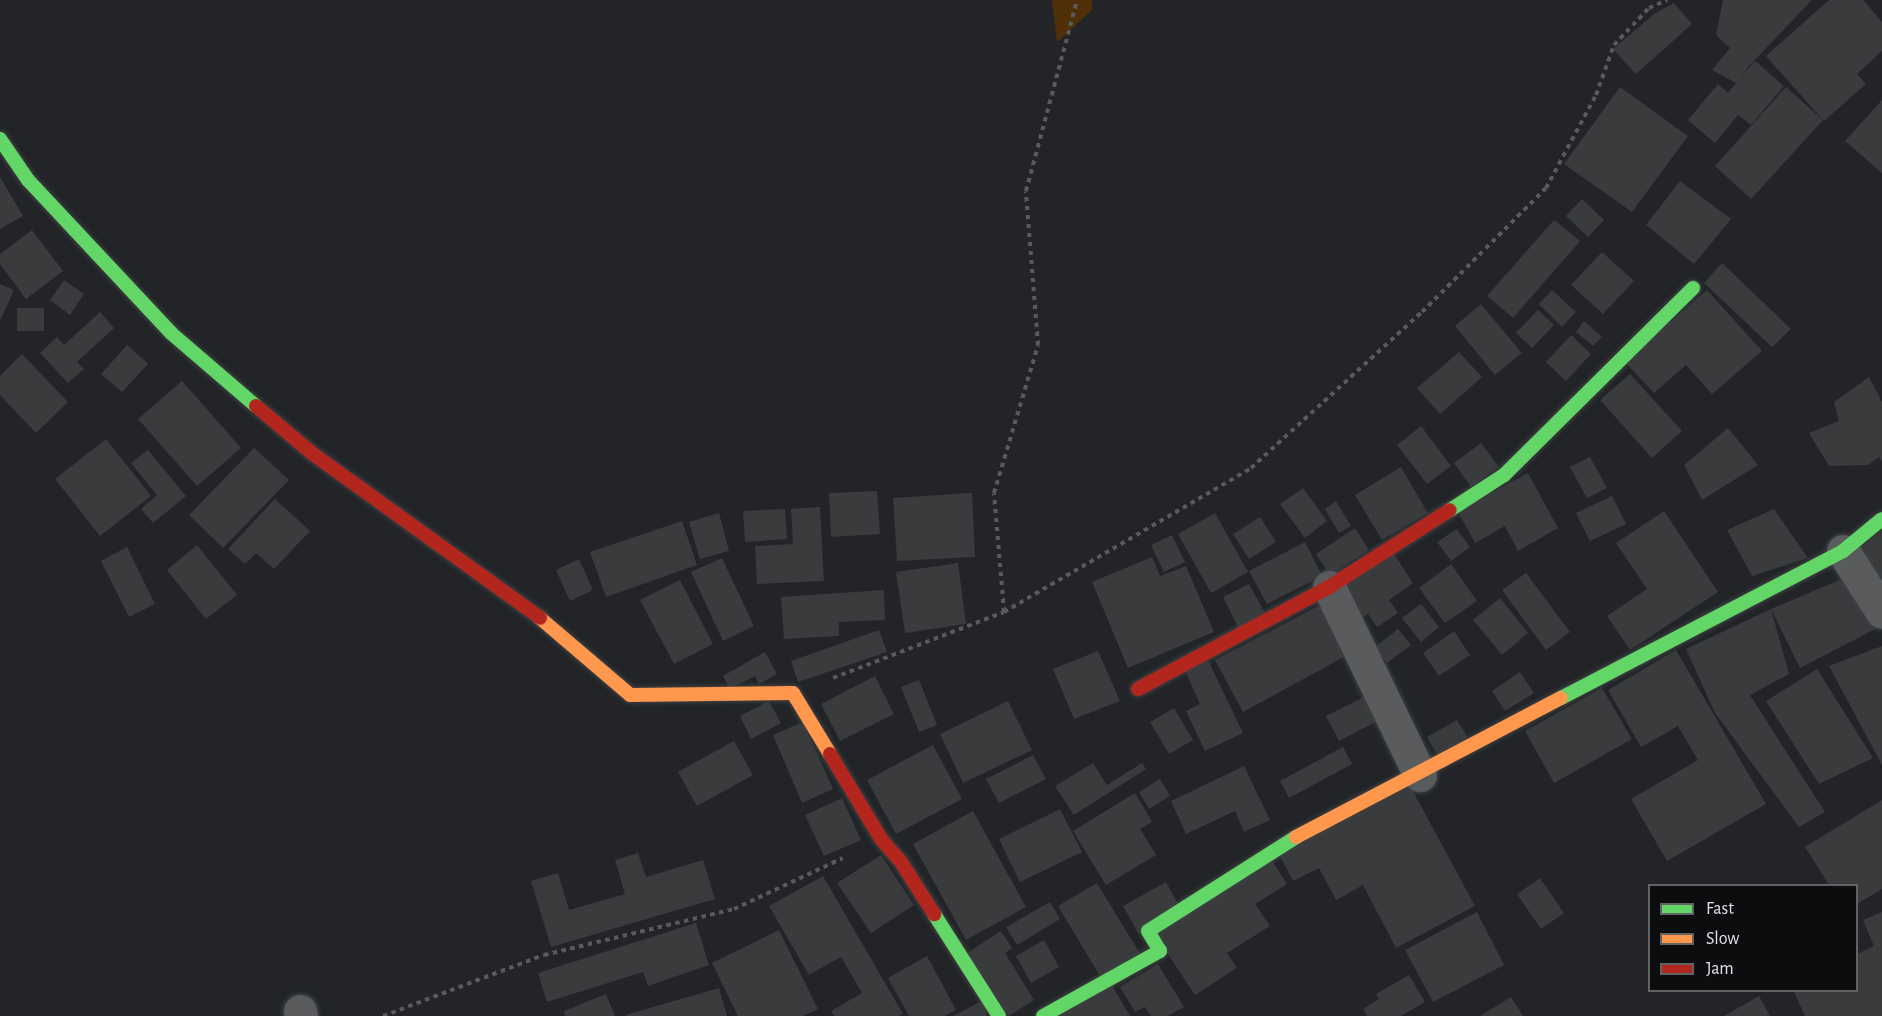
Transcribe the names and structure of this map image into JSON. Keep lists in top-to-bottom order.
{
  "legend": ["Fast", "Slow", "Jam"]
}
